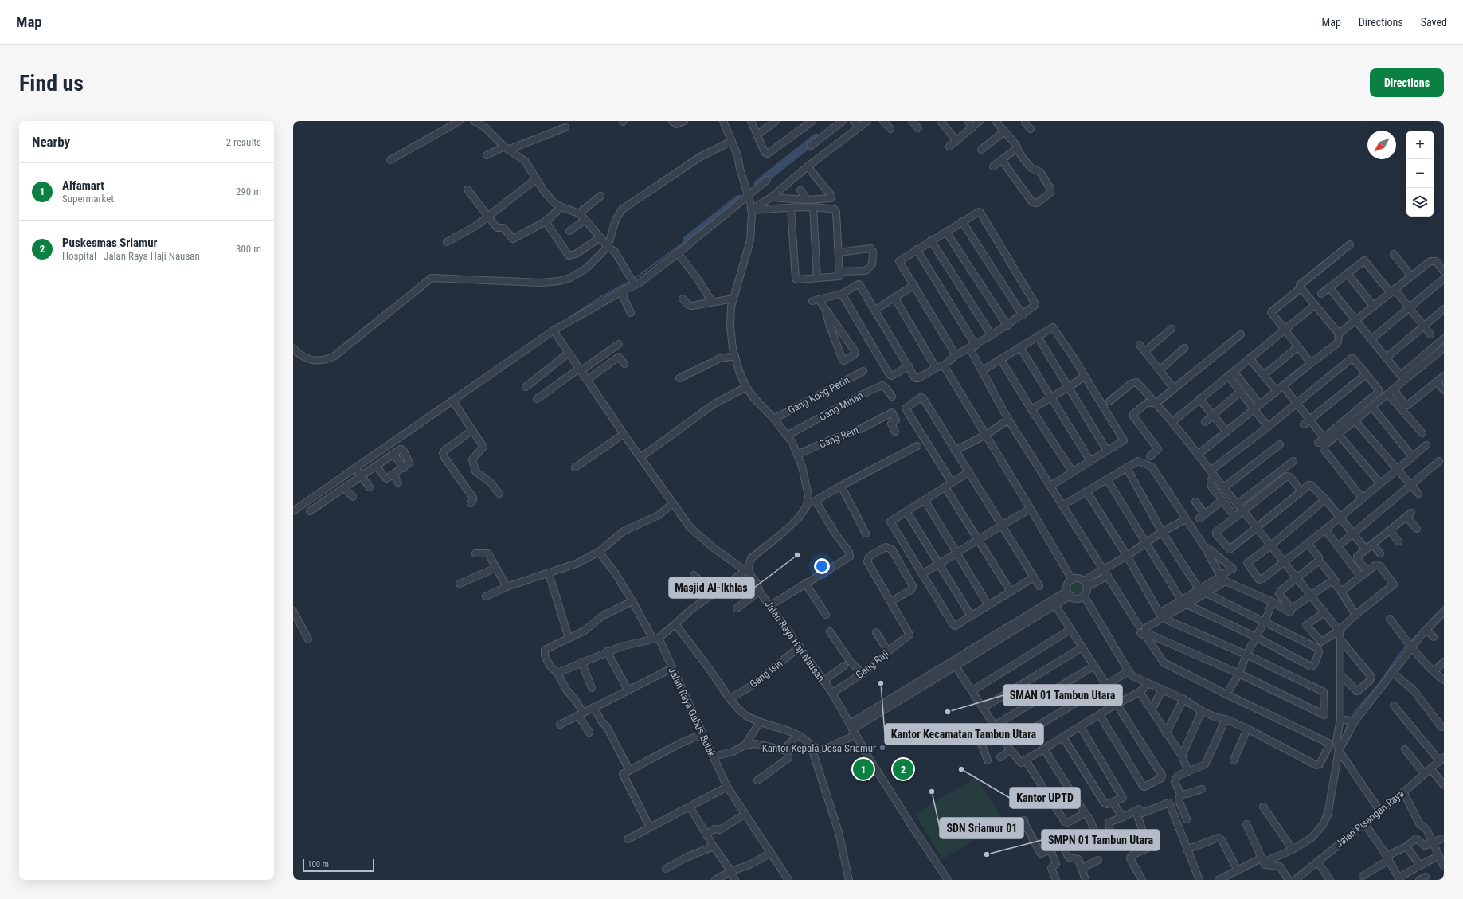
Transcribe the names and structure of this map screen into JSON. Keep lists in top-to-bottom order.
{
  "streets": {
    "street": [
      "Gang Kong Perin",
      "Gang Minan",
      "Gang Rein",
      "Jalan Raya Haji Nausan",
      "Gang Raji",
      "Gang Isin",
      "Jalan Raya Gabus Bulak",
      "Jalan Pisangan Raya"
    ]
  },
  "crossings": [
    ["Jalan Raya Haji Nausan", "Gang Raji"],
    ["Jalan Raya Haji Nausan", "Gang Isin"]
  ],
  "places": [
    "Masjid Al-Ikhlas",
    "Kantor Kecamatan Tambun Utara",
    "SMAN 01 Tambun Utara",
    "Kantor Kepala Desa Sriamur",
    "Kantor UPTD",
    "SDN Sriamur 01",
    "SMPN 01 Tambun Utara"
  ],
  "scale_bar": "100 m",
  "north": "bottom left",
  "page": {
    "header": "Map",
    "nav": ["Map", "Directions", "Saved"],
    "buttons": "Directions",
    "title": "Find us",
    "heading": ["Nearby", "2 results"],
    "map_buttons": ["+", "−"],
    "list": [
      {
        "mark": "1",
        "name": "Alfamart",
        "note": "Supermarket",
        "value": "290 m"
      },
      {
        "mark": "2",
        "name": "Puskesmas Sriamur",
        "note": "Hospital · Jalan Raya Haji Nausan",
        "value": "300 m"
      }
    ],
    "pins": ["1", "2"],
    "scale": "100 m"
  }
}
